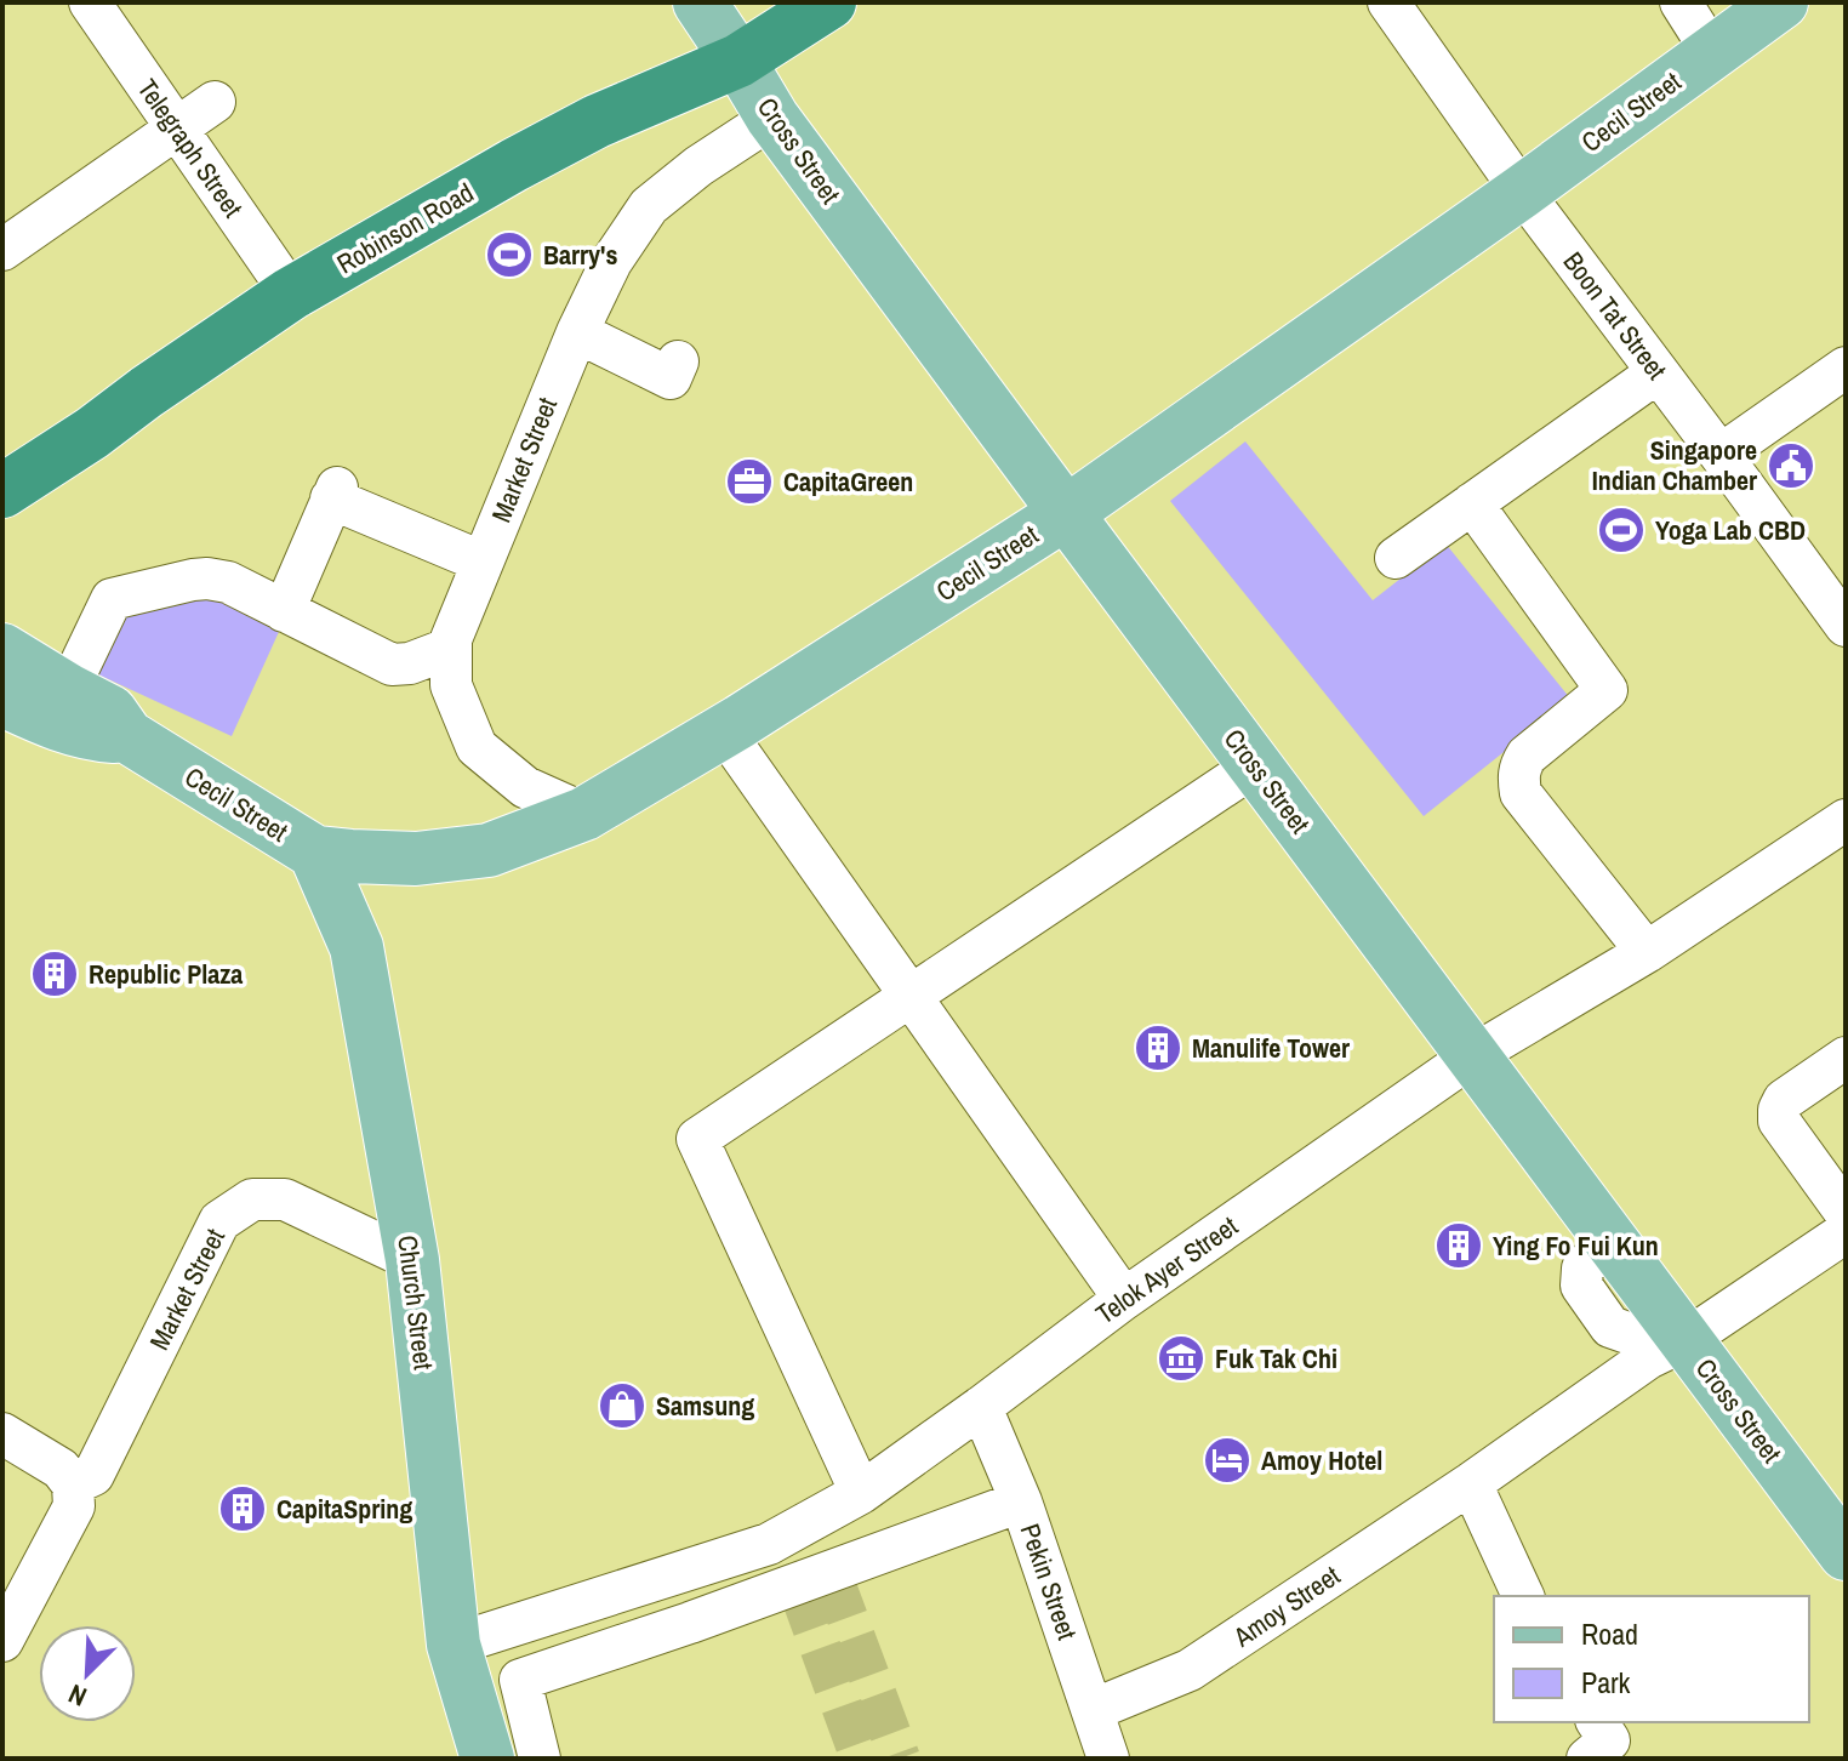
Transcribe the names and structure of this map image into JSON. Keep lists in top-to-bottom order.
{
  "streets": {
    "highway": ["Robinson Road"],
    "main road": ["Cecil Street", "Cross Street", "Church Street"],
    "street": [
      "Telegraph Street",
      "Boon Tat Street",
      "Market Street",
      "Telok Ayer Street",
      "Pekin Street",
      "Amoy Street"
    ]
  },
  "crossings": [
    ["Cecil Street", "Cross Street"],
    ["Cecil Street", "Boon Tat Street"],
    ["Cecil Street", "Market Street"],
    ["Cecil Street", "Church Street"],
    ["Telegraph Street", "Robinson Road"],
    ["Cross Street", "Robinson Road"],
    ["Cross Street", "Market Street"],
    ["Cross Street", "Telok Ayer Street"],
    ["Cross Street", "Amoy Street"],
    ["Market Street", "Church Street"],
    ["Telok Ayer Street", "Church Street"],
    ["Telok Ayer Street", "Pekin Street"],
    ["Pekin Street", "Amoy Street"]
  ],
  "places": {
    "sports": ["Barry's", "Yoga Lab CBD"],
    "public building": ["Singapore Indian Chamber"],
    "office": ["CapitaGreen"],
    "building": [
      "Republic Plaza",
      "Manulife Tower",
      "Ying Fo Fui Kun",
      "CapitaSpring"
    ],
    "museum": ["Fuk Tak Chi"],
    "shop": ["Samsung"],
    "hotel": ["Amoy Hotel"]
  },
  "legend": ["Road", "Park"],
  "north": "bottom left"
}
